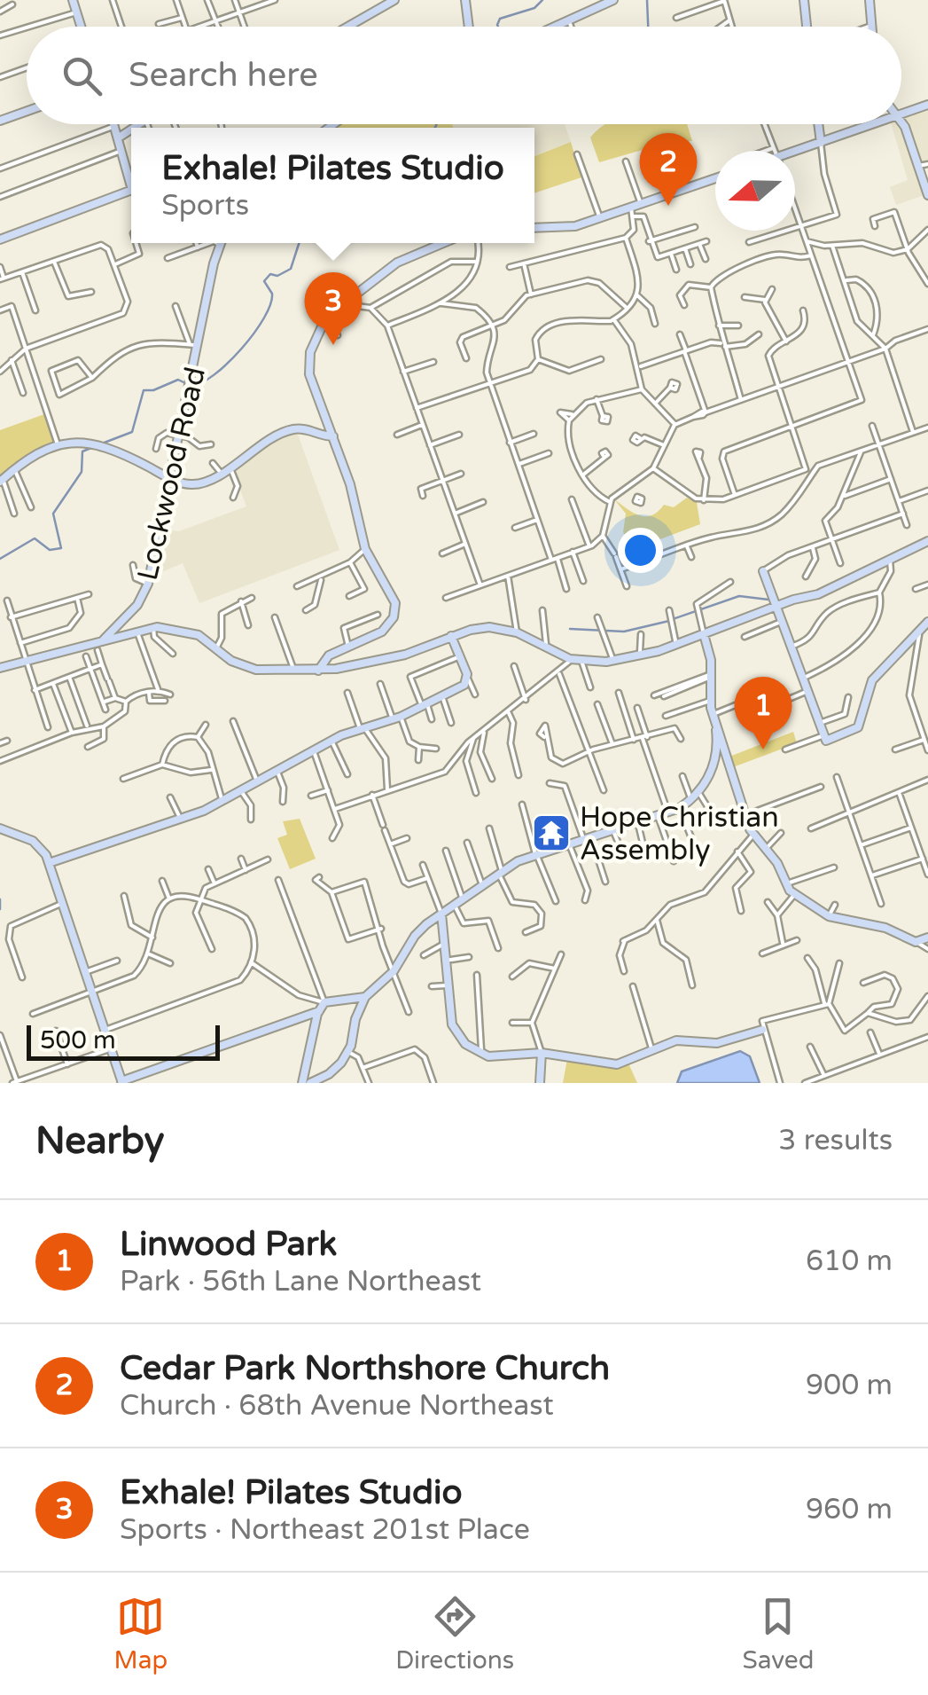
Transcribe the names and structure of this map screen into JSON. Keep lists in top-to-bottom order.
{
  "streets": {
    "street": ["Lockwood Road"]
  },
  "places": {
    "temple": ["Hope Christian Assembly"]
  },
  "scale_bar": "500 m",
  "north": "left",
  "page": {
    "search": "Search here",
    "popup": ["Exhale! Pilates Studio", "Sports"],
    "pins": ["2", "3", "1"],
    "scale": "500 m",
    "heading": ["Nearby", "3 results"],
    "list": [
      {
        "mark": "1",
        "name": "Linwood Park",
        "note": "Park · 56th Lane Northeast",
        "value": "610 m"
      },
      {
        "mark": "2",
        "name": "Cedar Park Northshore Church",
        "note": "Church · 68th Avenue Northeast",
        "value": "900 m"
      },
      {
        "mark": "3",
        "name": "Exhale! Pilates Studio",
        "note": "Sports · Northeast 201st Place",
        "value": "960 m"
      }
    ],
    "nav": ["Map", "Directions", "Saved"]
  }
}
